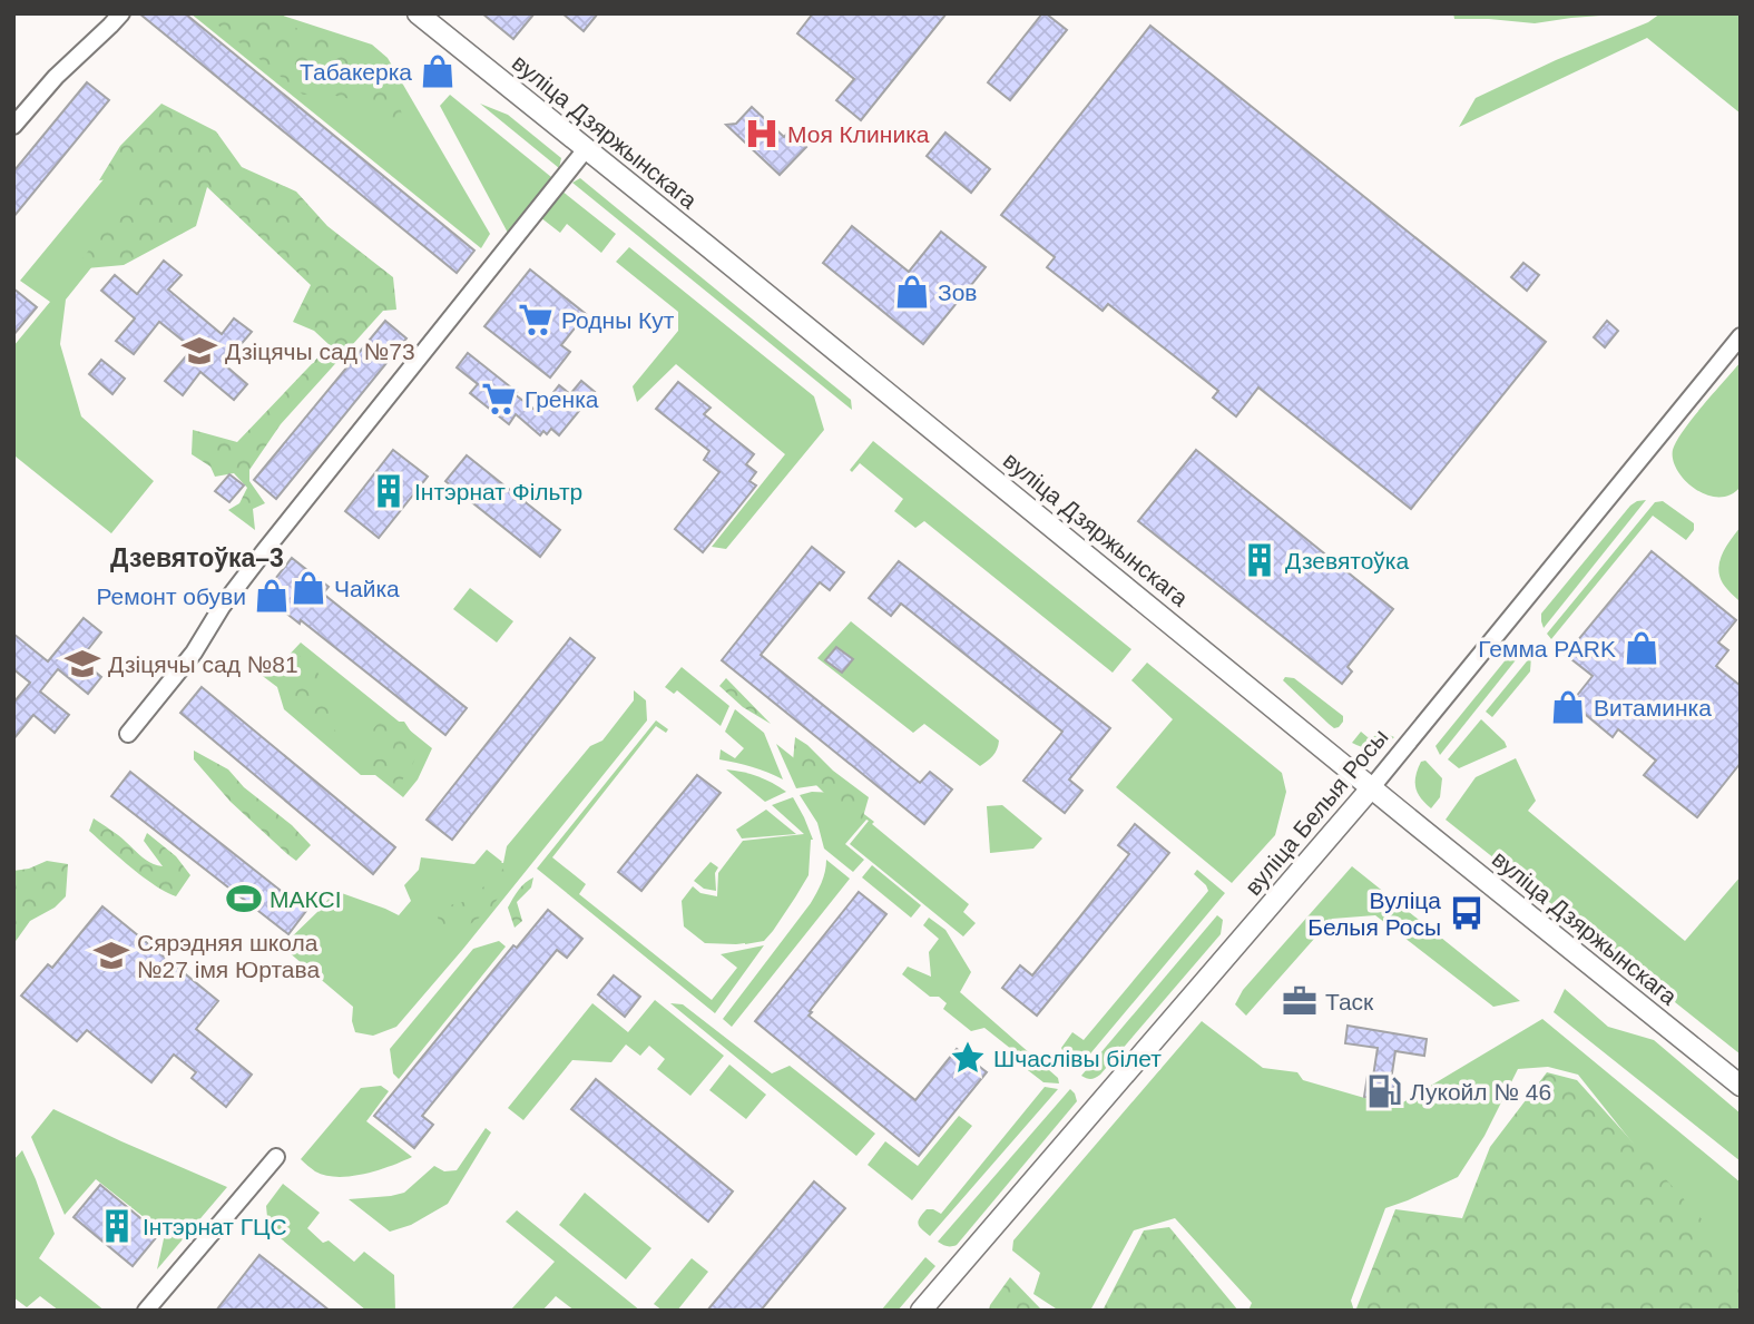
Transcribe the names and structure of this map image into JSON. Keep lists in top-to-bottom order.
{
  "streets": {
    "main road": ["вуліца Дзяржынскага", "вуліца Белыя Росы"]
  },
  "crossings": [
    ["вуліца Дзяржынскага", "вуліца Белыя Росы"]
  ],
  "districts": ["Дзевятоўка–3"],
  "places": {
    "shop": [
      "Табакерка",
      "Зов",
      "Чайка",
      "Ремонт обуви",
      "Гемма PARK",
      "Витаминка"
    ],
    "hospital": ["Моя Клиника"],
    "supermarket": ["Родны Кут", "Гренка"],
    "school or university": ["Дзіцячы сад №73", "Дзіцячы сад №81", "Сярэдняя школа №27 імя Юртава"],
    "building": ["Інтэрнат Фільтр", "Дзевятоўка", "Інтэрнат ГЦС"],
    "sports": ["МАКСІ"],
    "bus stop": ["Вуліца Белыя Росы"],
    "office": ["Таск"],
    "place": ["Шчаслівы білет"],
    "fuel station": ["Лукойл № 46"]
  }
}
